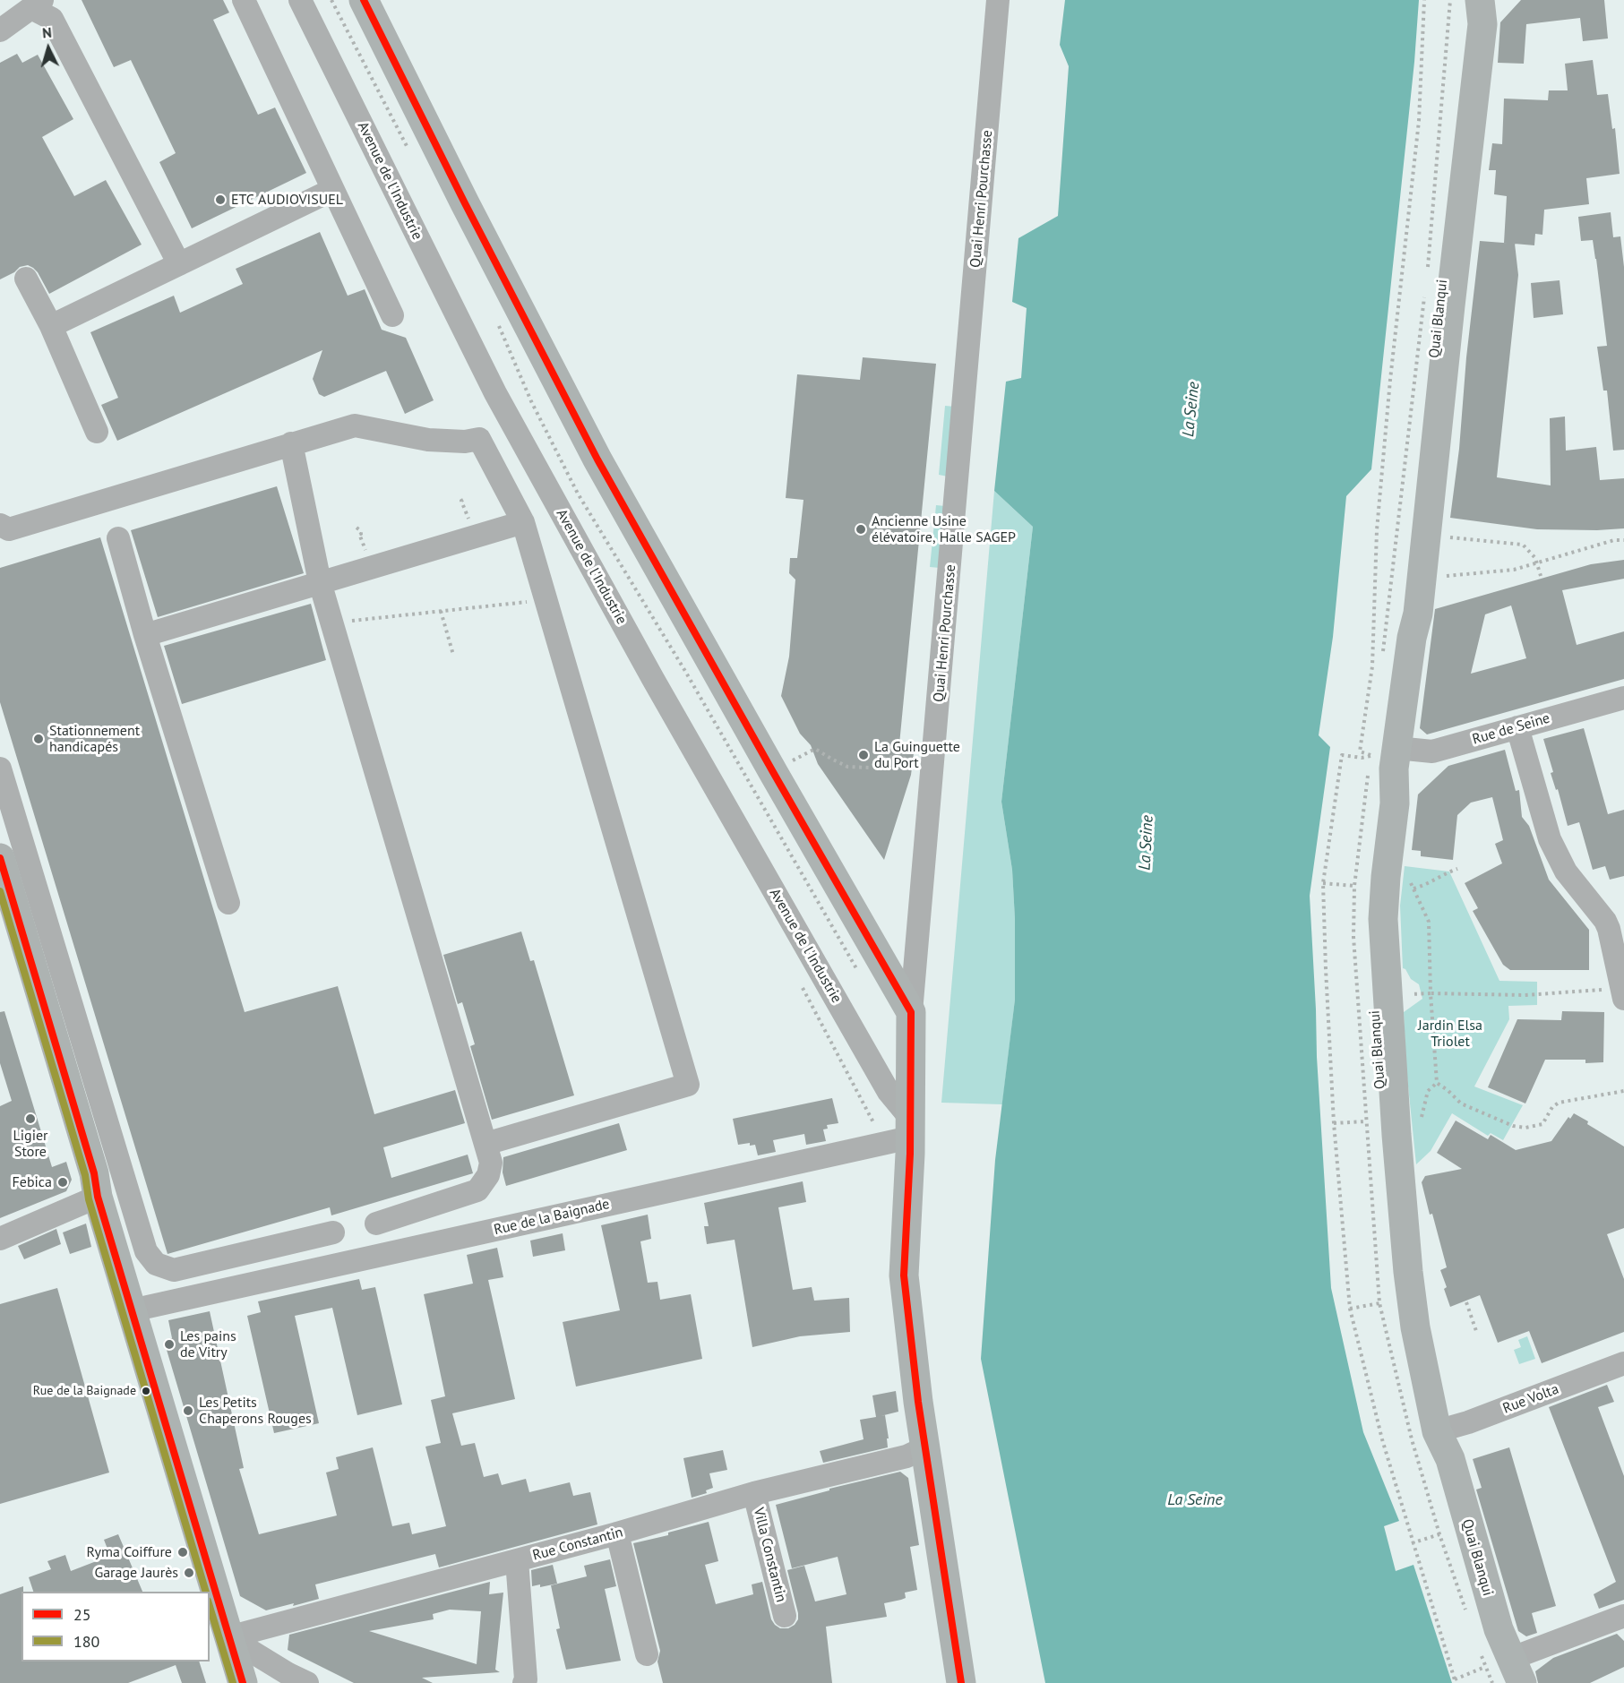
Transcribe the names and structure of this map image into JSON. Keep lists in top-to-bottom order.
{
  "streets": {
    "main road": ["Quai Henri Pourchasse", "Quai Blanqui"],
    "street": [
      "Avenue de l'Industrie",
      "Rue de Seine",
      "Rue de la Baignade",
      "Rue Volta",
      "Rue Constantin",
      "Villa Constantin"
    ]
  },
  "crossings": [
    ["Avenue de l'Industrie", "Quai Henri Pourchasse"],
    ["Avenue de l'Industrie", "Rue de la Baignade"],
    ["Quai Henri Pourchasse", "Rue de la Baignade"],
    ["Quai Henri Pourchasse", "Rue Constantin"],
    ["Quai Blanqui", "Rue de Seine"],
    ["Quai Blanqui", "Rue Volta"],
    ["Rue Constantin", "Villa Constantin"]
  ],
  "water": ["La Seine"],
  "parks": ["Jardin Elsa Triolet"],
  "places": [
    "ETC AUDIOVISUEL",
    "Ancienne Usine élévatoire, Halle SAGEP",
    "Stationnement handicapés",
    "La Guinguette du Port",
    "Ligier Store",
    "Febica",
    "Les pains de Vitry",
    "Rue de la Baignade",
    "Les Petits Chaperons Rouges",
    "Ryma Coiffure",
    "Garage Jaurès"
  ],
  "lines": ["transit line 25", "transit line 180"],
  "legend": ["25", "180"],
  "north": "top"
}
